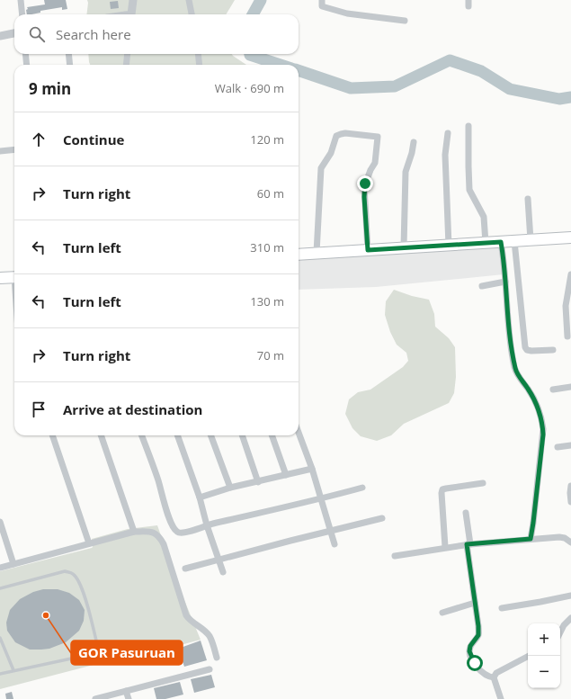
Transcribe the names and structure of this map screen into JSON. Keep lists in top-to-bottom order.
{
  "places": ["GOR Pasuruan"],
  "page": {
    "search": "Search here",
    "heading": ["9 min", "Walk · 690 m"],
    "list": [
      ["Continue", "120 m"],
      ["Turn right", "60 m"],
      ["Turn left", "310 m"],
      ["Turn left", "130 m"],
      ["Turn right", "70 m"],
      "Arrive at destination"
    ],
    "map_buttons": ["+", "−"]
  }
}
